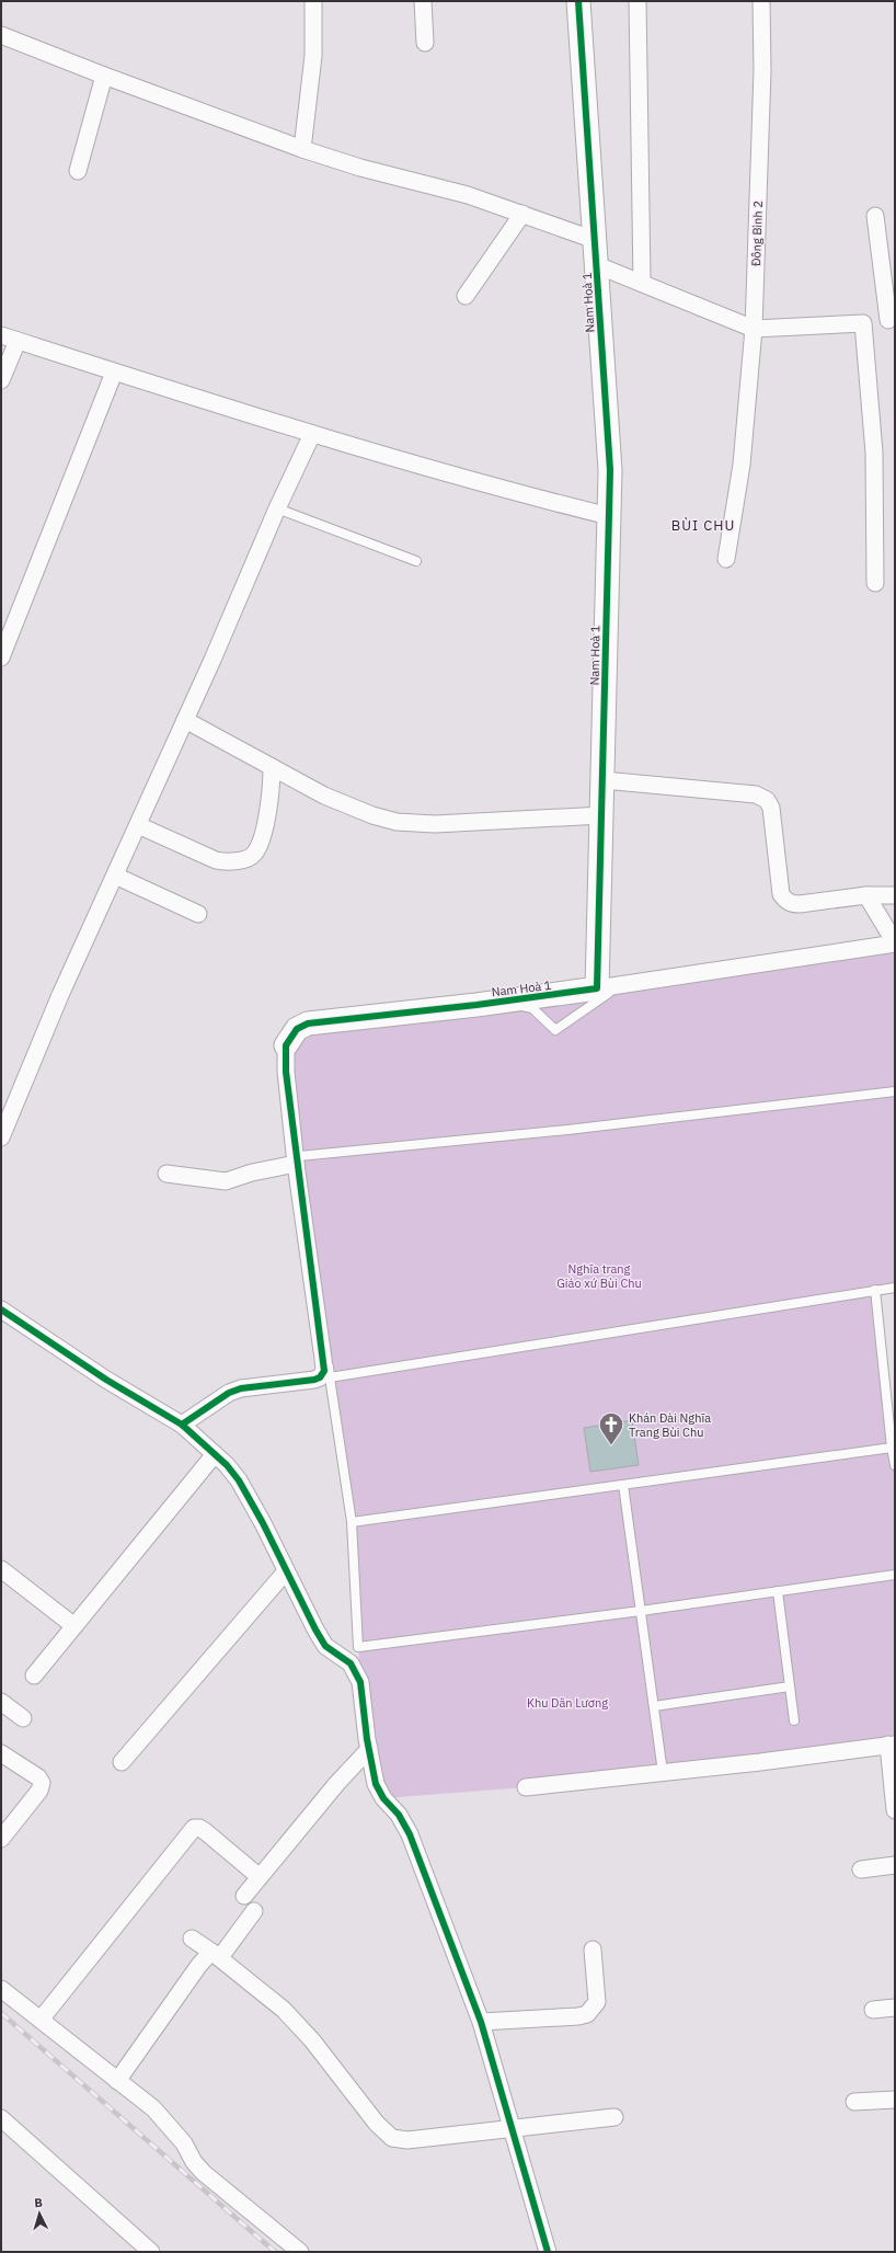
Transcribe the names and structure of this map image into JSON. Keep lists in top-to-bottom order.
{
  "streets": {
    "street": ["Đông Bình 2", "Nam Hoà 1"]
  },
  "districts": ["BÙI CHU"],
  "parks": ["Nghĩa trang Giáo xứ Bùi Chu", "Khu Dân Lương"],
  "places": {
    "church": ["Khán Đài Nghĩa Trang Bùi Chu"]
  },
  "north": "top"
}
